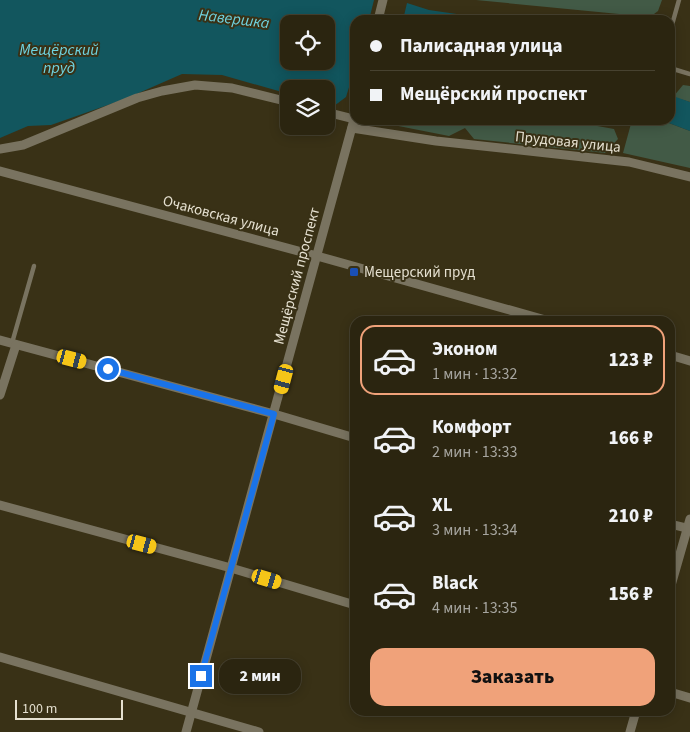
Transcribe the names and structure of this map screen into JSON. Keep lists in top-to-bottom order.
{
  "streets": {
    "street": ["Прудовая улица", "Очаковская улица", "Мещёрский проспект"]
  },
  "crossings": [
    ["Очаковская улица", "Мещёрский проспект"]
  ],
  "water": ["Навершка", "Мещёрский пруд"],
  "places": {
    "transit": ["Мещерский пруд"]
  },
  "scale_bar": "100 m",
  "page": {
    "banner": ["Палисадная улица", "Мещёрский проспект"],
    "list": [
      {
        "name": "Эконом",
        "note": "1 мин · 13:32",
        "value": "123 ₽"
      },
      {
        "name": "Комфорт",
        "note": "2 мин · 13:33",
        "value": "166 ₽"
      },
      {
        "name": "XL",
        "note": "3 мин · 13:34",
        "value": "210 ₽"
      },
      {
        "name": "Black",
        "note": "4 мин · 13:35",
        "value": "156 ₽"
      }
    ],
    "buttons": "Заказать",
    "bubble": "2 мин",
    "scale": "100 m"
  }
}
